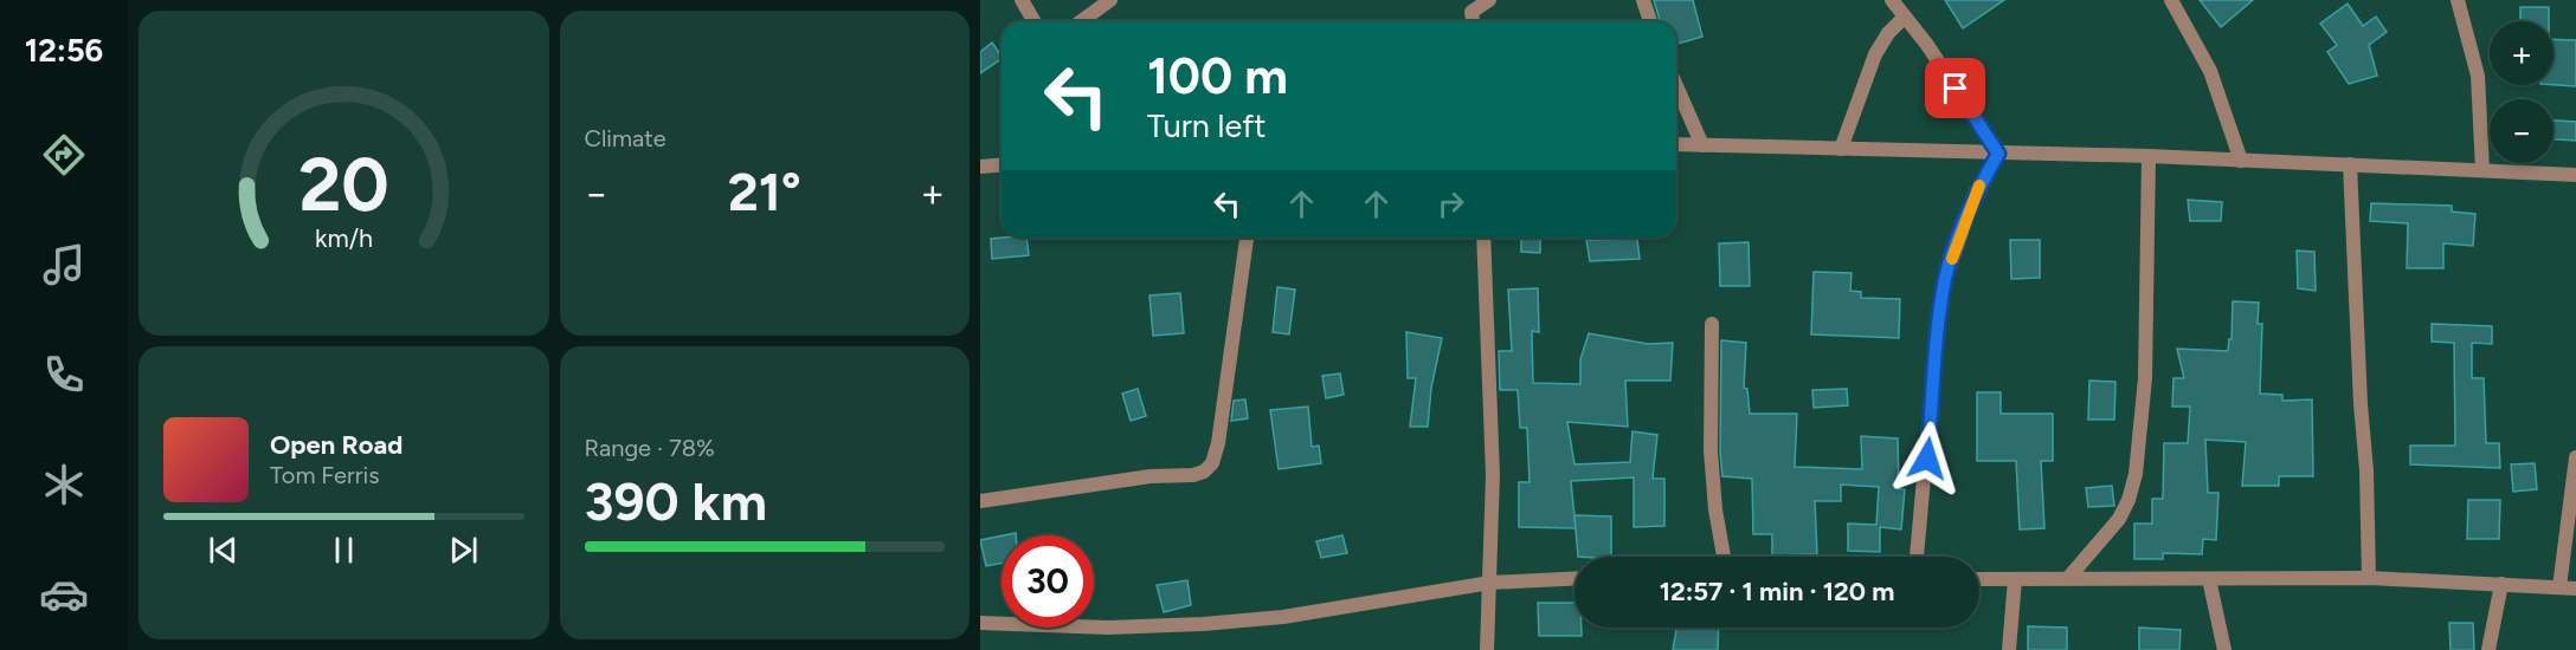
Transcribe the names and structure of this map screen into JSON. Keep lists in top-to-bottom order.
{
  "page": {
    "tabs": "12:56",
    "tile": [
      "Climate",
      ["Range · 78%", "390 km"]
    ],
    "map_buttons": ["+", "−"],
    "turn": ["100 m", "Turn left"],
    "heat": ["−", "21°", "+"],
    "song": ["Open Road", "Tom Ferris"],
    "limit": "30",
    "trip": "12:57 · 1 min · 120 m",
    "gauge": ["20", "km/h"]
  }
}
